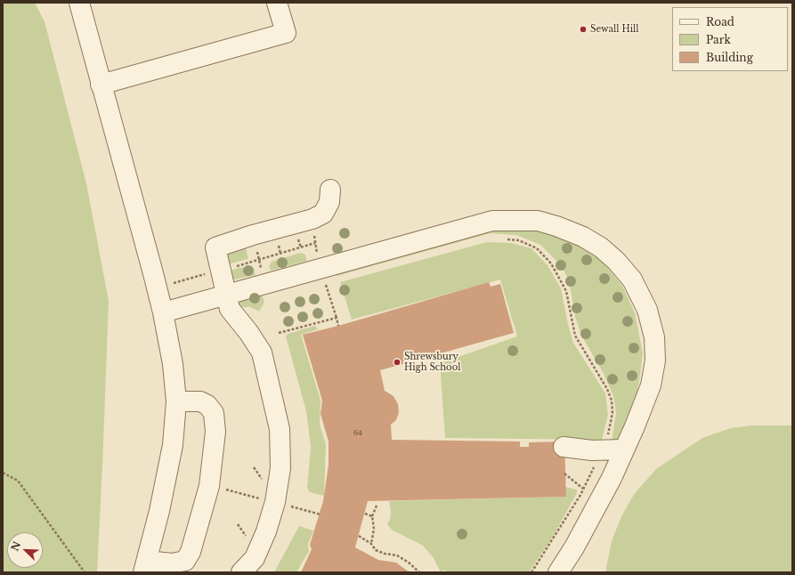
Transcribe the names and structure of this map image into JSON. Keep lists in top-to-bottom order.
{
  "places": ["Sewall Hill", "Shrewsbury High School"],
  "house_numbers": ["64"],
  "legend": ["Road", "Park", "Building"],
  "north": "top left"
}
